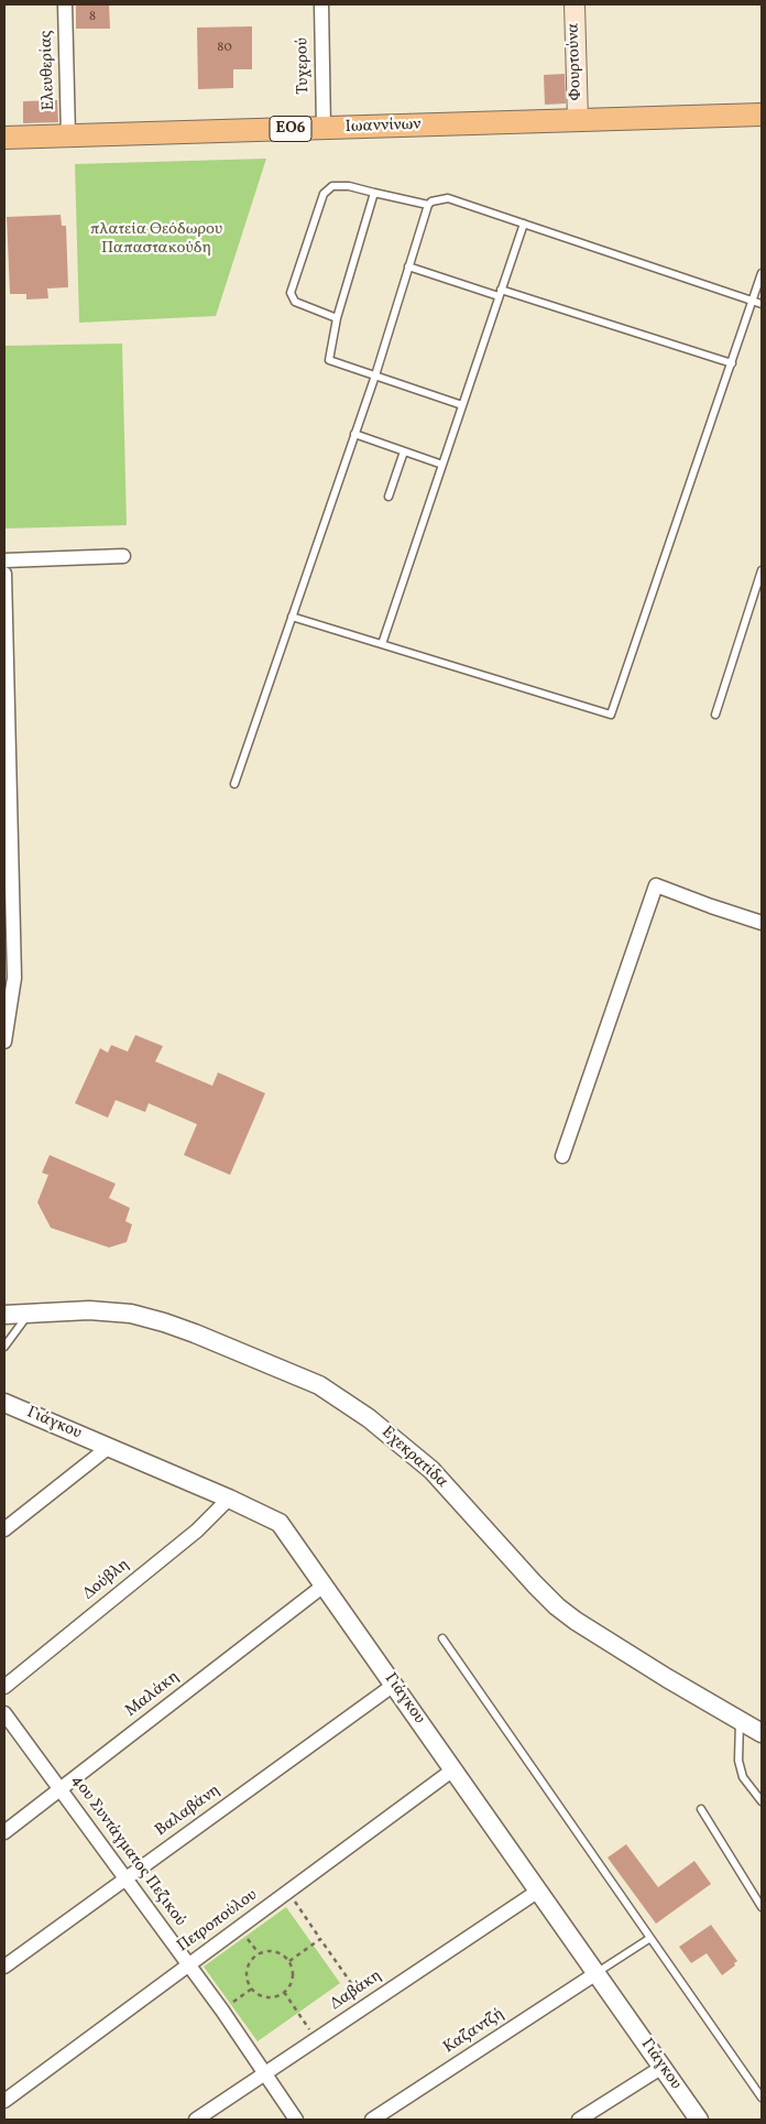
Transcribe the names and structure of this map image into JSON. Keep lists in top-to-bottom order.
{
  "streets": {
    "main road": ["Φουρτούνα", "Ιωαννίνων", "ΕΟ6"],
    "street": [
      "Τυχερού",
      "Ελευθερίας",
      "Γιάγκου",
      "Εχεκρατίδα",
      "Δούβλη",
      "Μαλάκη",
      "Βαλαβάνη",
      "4ου Συντάγματος Πεζικού",
      "Πετροπούλου",
      "Δαβάκη",
      "Καζαντζή"
    ]
  },
  "crossings": [
    ["Φουρτούνα", "Ιωαννίνων"],
    ["Τυχερού", "Ιωαννίνων"],
    ["Ελευθερίας", "Ιωαννίνων"],
    ["Γιάγκου", "Δούβλη"],
    ["Γιάγκου", "Μαλάκη"],
    ["Γιάγκου", "Βαλαβάνη"],
    ["Γιάγκου", "Πετροπούλου"],
    ["Γιάγκου", "Δαβάκη"],
    ["Γιάγκου", "Καζαντζή"],
    ["Μαλάκη", "4ου Συντάγματος Πεζικού"],
    ["Βαλαβάνη", "4ου Συντάγματος Πεζικού"],
    ["4ου Συντάγματος Πεζικού", "Πετροπούλου"],
    ["4ου Συντάγματος Πεζικού", "Δαβάκη"]
  ],
  "parks": ["πλατεία Θεόδωρου Παπαστακούδη"],
  "house_numbers": ["8", "80"]
}
